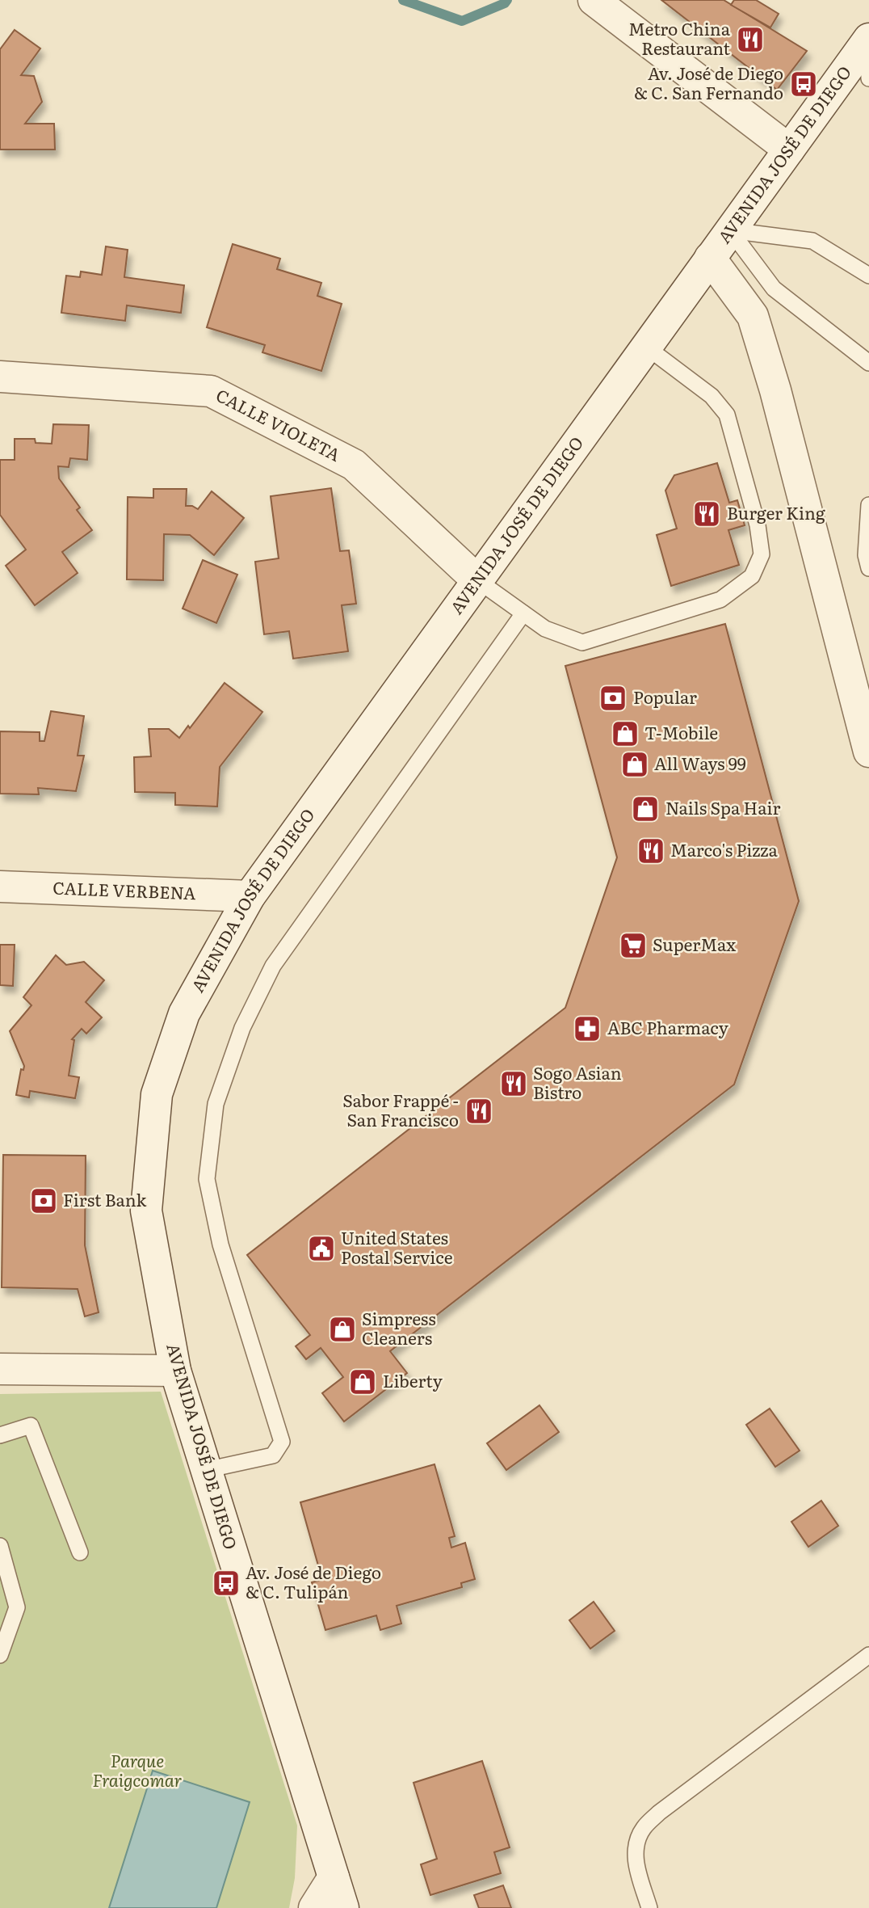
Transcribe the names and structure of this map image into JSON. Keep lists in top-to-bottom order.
{
  "streets": {
    "street": ["AVENIDA JOSÉ DE DIEGO", "CALLE VIOLETA", "CALLE VERBENA"]
  },
  "crossings": [
    ["AVENIDA JOSÉ DE DIEGO", "CALLE VIOLETA"],
    ["AVENIDA JOSÉ DE DIEGO", "CALLE VERBENA"]
  ],
  "parks": ["Parque Fraigcomar"],
  "places": {
    "restaurant": [
      "Metro China Restaurant",
      "Burger King",
      "Marco's Pizza",
      "Sogo Asian Bistro",
      "Sabor Frappé - San Francisco"
    ],
    "bus stop": ["Av. José de Diego & C. San Fernando", "Av. José de Diego & C. Tulipán"],
    "bank": ["Popular", "First Bank"],
    "shop": [
      "T-Mobile",
      "All Ways 99",
      "Nails Spa Hair",
      "Simpress Cleaners",
      "Liberty"
    ],
    "supermarket": ["SuperMax"],
    "pharmacy": ["ABC Pharmacy"],
    "public building": ["United States Postal Service"]
  }
}
